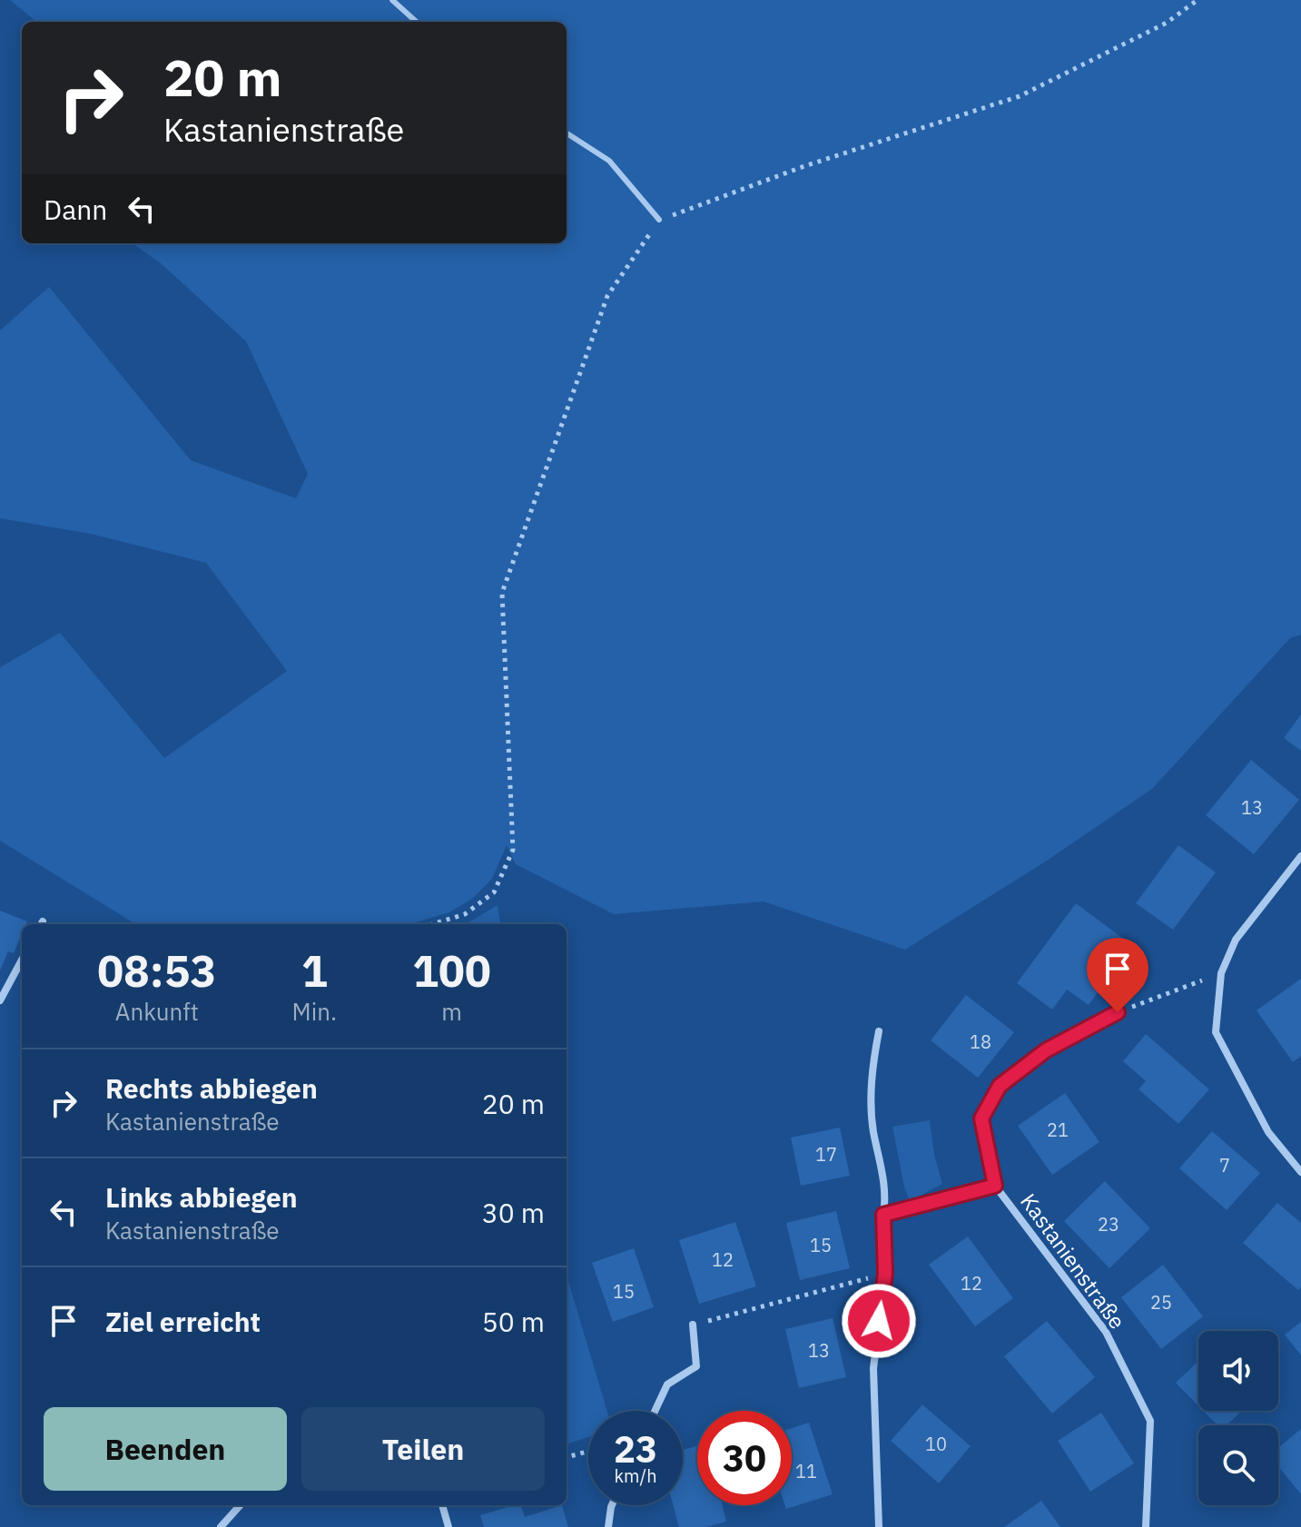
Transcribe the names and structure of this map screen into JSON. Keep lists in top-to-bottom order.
{
  "streets": {
    "street": ["Kastanienstraße"]
  },
  "house_numbers": [
    "13",
    "18",
    "21",
    "17",
    "7",
    "23",
    "15",
    "12",
    "12",
    "15",
    "25",
    "13",
    "10",
    "11"
  ],
  "page": {
    "turn": ["20 m", "Kastanienstraße"],
    "then": "Dann",
    "eta": [
      "08:53",
      "Ankunft",
      "1",
      "Min.",
      "100",
      "m"
    ],
    "list": [
      {
        "name": "Rechts abbiegen",
        "note": "Kastanienstraße",
        "value": "20 m"
      },
      {
        "name": "Links abbiegen",
        "note": "Kastanienstraße",
        "value": "30 m"
      },
      {
        "name": "Ziel erreicht",
        "value": "50 m"
      }
    ],
    "buttons": ["Beenden", "Teilen"],
    "speed": "23 km/h",
    "limit": "30"
  }
}
